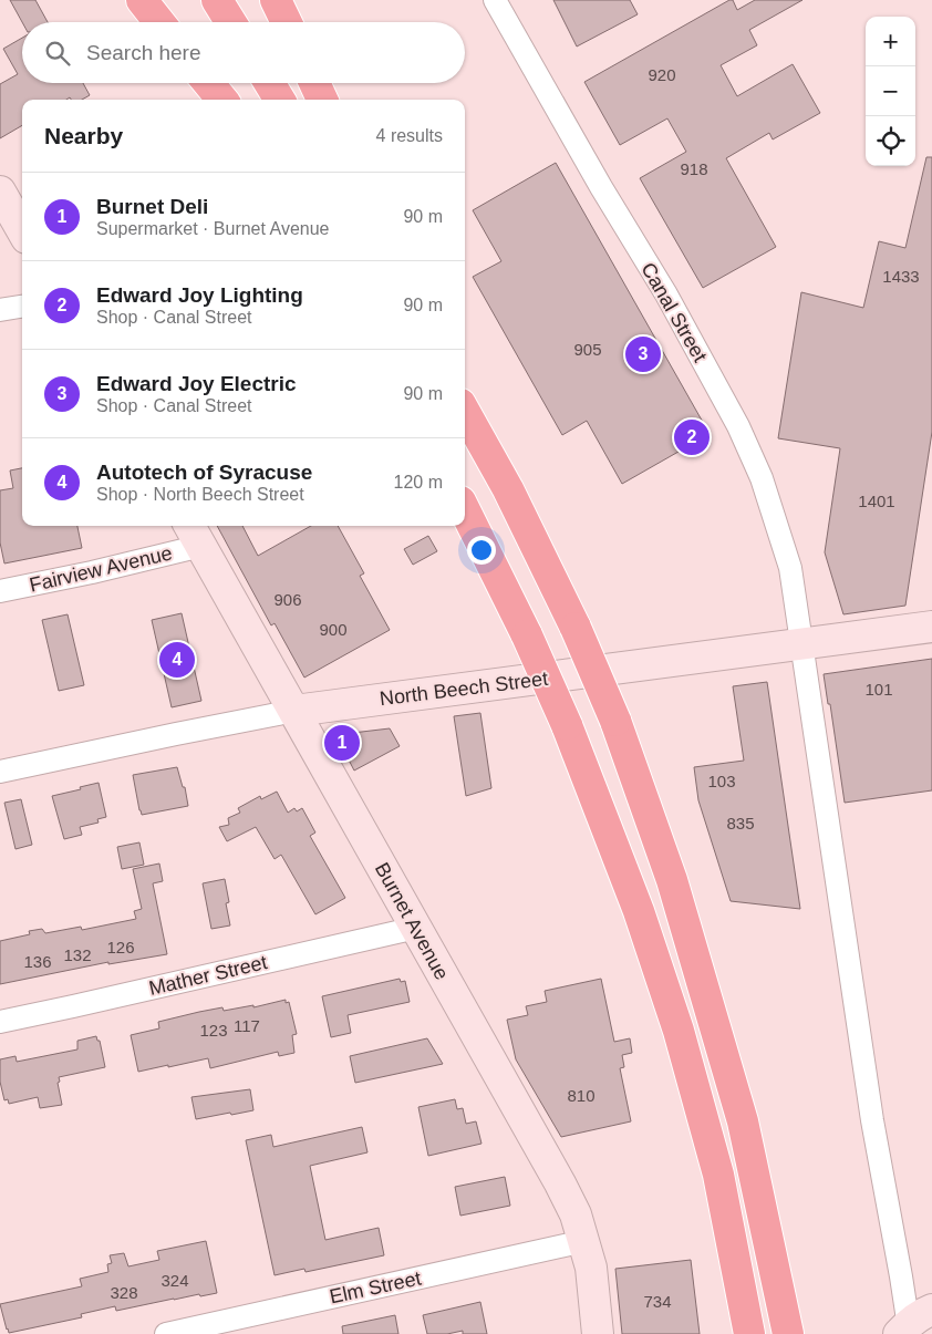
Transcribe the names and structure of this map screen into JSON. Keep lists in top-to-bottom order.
{
  "streets": {
    "street": [
      "Canal Street",
      "Fairview Avenue",
      "North Beech Street",
      "Burnet Avenue",
      "Mather Street",
      "Elm Street"
    ]
  },
  "crossings": [
    ["Canal Street", "North Beech Street"],
    ["Fairview Avenue", "Burnet Avenue"],
    ["North Beech Street", "Burnet Avenue"],
    ["Burnet Avenue", "Mather Street"],
    ["Burnet Avenue", "Elm Street"]
  ],
  "house_numbers": [
    "920",
    "918",
    "1433",
    "905",
    "1401",
    "906",
    "900",
    "101",
    "103",
    "835",
    "126",
    "132",
    "136",
    "117",
    "123",
    "810",
    "324",
    "328",
    "734"
  ],
  "page": {
    "map_buttons": ["+", "−"],
    "search": "Search here",
    "heading": ["Nearby", "4 results"],
    "list": [
      {
        "mark": "1",
        "name": "Burnet Deli",
        "note": "Supermarket · Burnet Avenue",
        "value": "90 m"
      },
      {
        "mark": "2",
        "name": "Edward Joy Lighting",
        "note": "Shop · Canal Street",
        "value": "90 m"
      },
      {
        "mark": "3",
        "name": "Edward Joy Electric",
        "note": "Shop · Canal Street",
        "value": "90 m"
      },
      {
        "mark": "4",
        "name": "Autotech of Syracuse",
        "note": "Shop · North Beech Street",
        "value": "120 m"
      }
    ],
    "pins": [
      "3",
      "2",
      "4",
      "1"
    ]
  }
}
